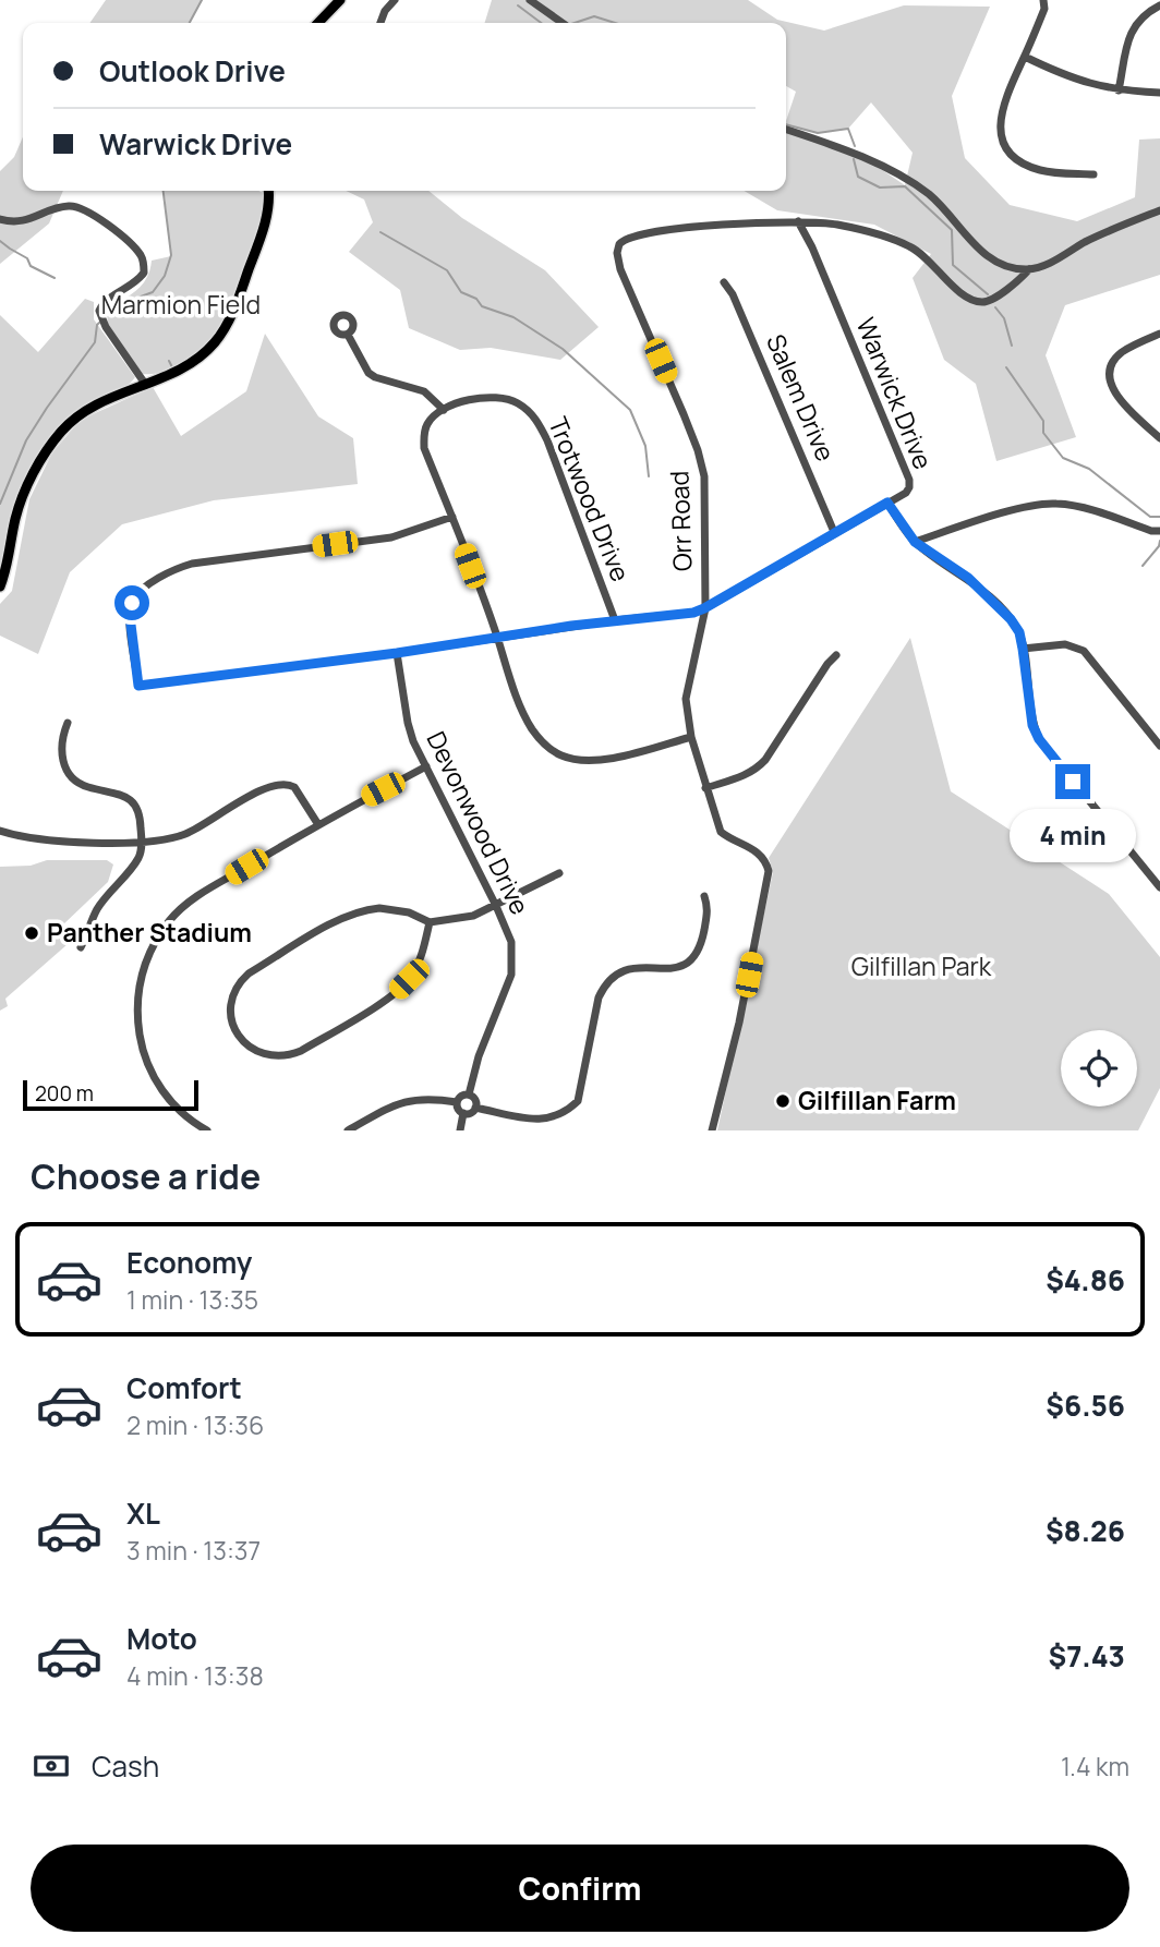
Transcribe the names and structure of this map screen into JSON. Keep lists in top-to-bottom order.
{
  "streets": {
    "street": [
      "Warwick Drive",
      "Salem Drive",
      "Trotwood Drive",
      "Orr Road",
      "Devonwood Drive"
    ]
  },
  "crossings": [
    ["Warwick Drive", "Orr Road"]
  ],
  "parks": ["Marmion Field", "Gilfillan Park"],
  "places": ["Panther Stadium", "Gilfillan Farm"],
  "scale_bar": "200 m",
  "page": {
    "banner": ["Outlook Drive", "Warwick Drive"],
    "bubble": "4 min",
    "scale": "200 m",
    "heading": "Choose a ride",
    "list": [
      {
        "name": "Economy",
        "note": "1 min · 13:35",
        "value": "$4.86"
      },
      {
        "name": "Comfort",
        "note": "2 min · 13:36",
        "value": "$6.56"
      },
      {
        "name": "XL",
        "note": "3 min · 13:37",
        "value": "$8.26"
      },
      {
        "name": "Moto",
        "note": "4 min · 13:38",
        "value": "$7.43"
      }
    ],
    "pay": ["Cash", "1.4 km"],
    "buttons": "Confirm"
  }
}
